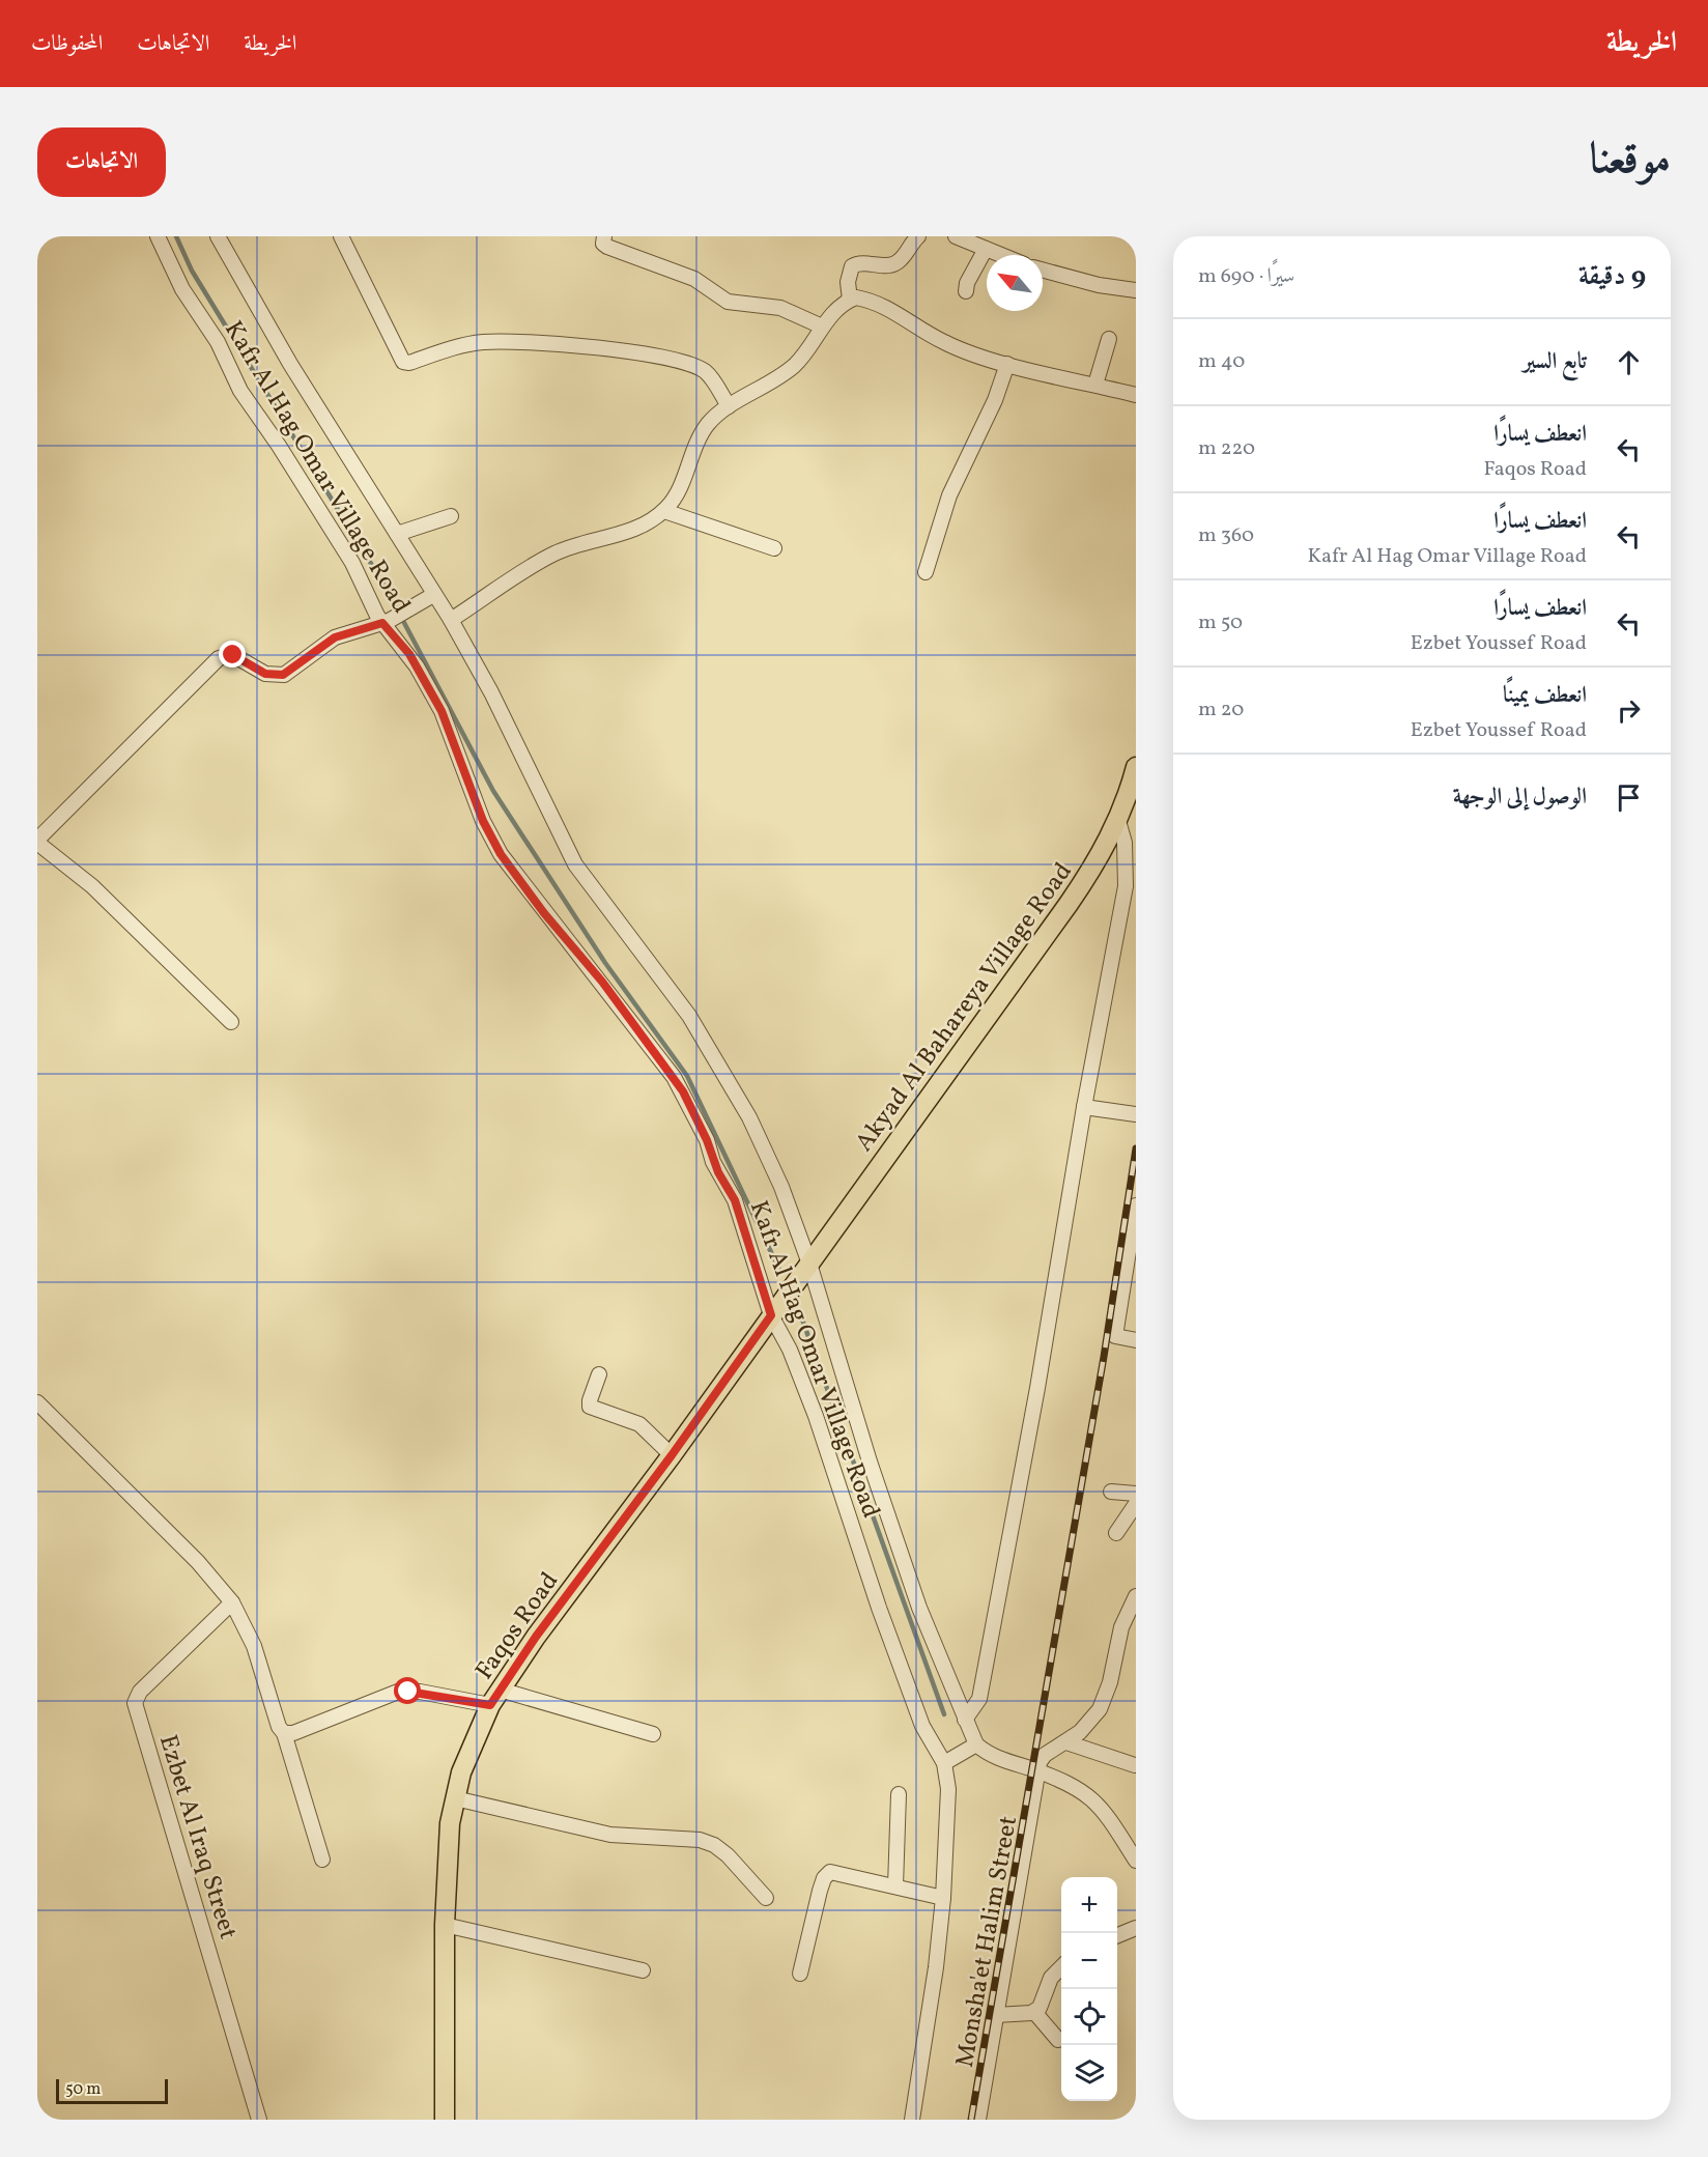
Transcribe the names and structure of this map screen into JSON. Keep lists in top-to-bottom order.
{
  "streets": {
    "main road": ["Akyad Al Bahareya Village Road", "Faqos Road"],
    "street": ["Kafr Al Hag Omar Village Road", "Ezbet Al Iraq Street", "Monsha'et Halim Street"]
  },
  "crossings": [
    ["Kafr Al Hag Omar Village Road", "Akyad Al Bahareya Village Road"],
    ["Kafr Al Hag Omar Village Road", "Faqos Road"],
    ["Akyad Al Bahareya Village Road", "Faqos Road"]
  ],
  "scale_bar": "50 m",
  "north": "top left",
  "page": {
    "header": "الخريطة",
    "nav": ["الخريطة", "الاتجاهات", "المحفوظات"],
    "title": "موقعنا",
    "buttons": "الاتجاهات",
    "heading": ["9 دقيقة", "سيرًا · 690 m"],
    "list": [
      ["تابع السير", "40 m"],
      ["انعطف يسارًا", "Faqos Road", "220 m"],
      ["انعطف يسارًا", "Kafr Al Hag Omar Village Road", "360 m"],
      ["انعطف يسارًا", "Ezbet Youssef Road", "50 m"],
      ["انعطف يمينًا", "Ezbet Youssef Road", "20 m"],
      "الوصول إلى الوجهة"
    ],
    "map_buttons": ["+", "−"],
    "scale": "50 m"
  }
}
